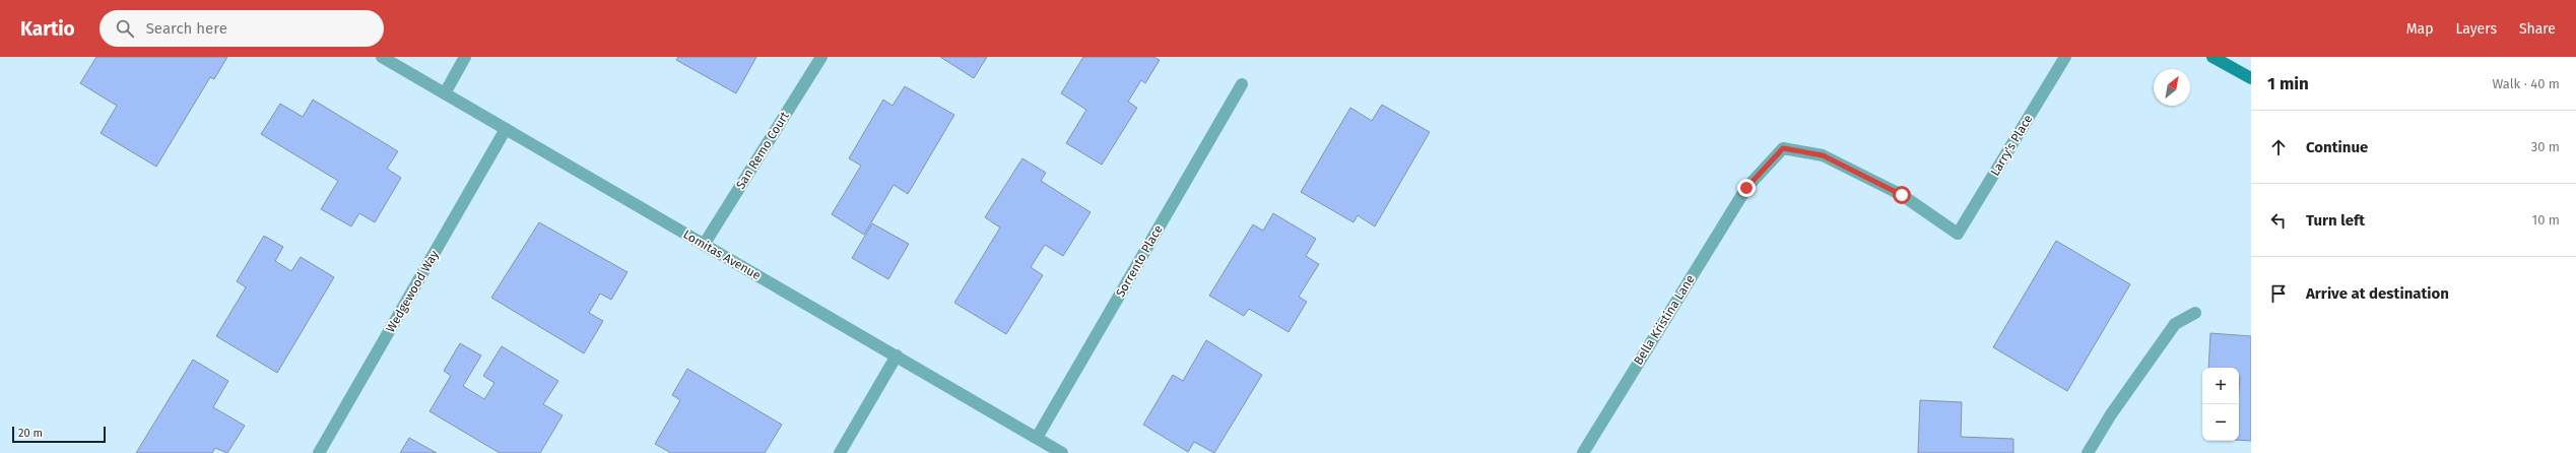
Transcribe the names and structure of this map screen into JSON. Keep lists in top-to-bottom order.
{
  "streets": {
    "street": [
      "Larry's Place",
      "San Remo Court",
      "Lomitas Avenue",
      "Sorrento Place",
      "Wedgewood Way",
      "Bella Kristina Lane"
    ]
  },
  "crossings": [
    ["Larry's Place", "Bella Kristina Lane"],
    ["San Remo Court", "Lomitas Avenue"],
    ["Lomitas Avenue", "Sorrento Place"],
    ["Lomitas Avenue", "Wedgewood Way"]
  ],
  "scale_bar": "20 m",
  "north": "top right",
  "page": {
    "header": "Kartio",
    "search": "Search here",
    "nav": ["Map", "Layers", "Share"],
    "heading": ["1 min", "Walk · 40 m"],
    "list": [
      ["Continue", "30 m"],
      ["Turn left", "10 m"],
      "Arrive at destination"
    ],
    "map_buttons": ["+", "−"],
    "scale": "20 m"
  }
}
